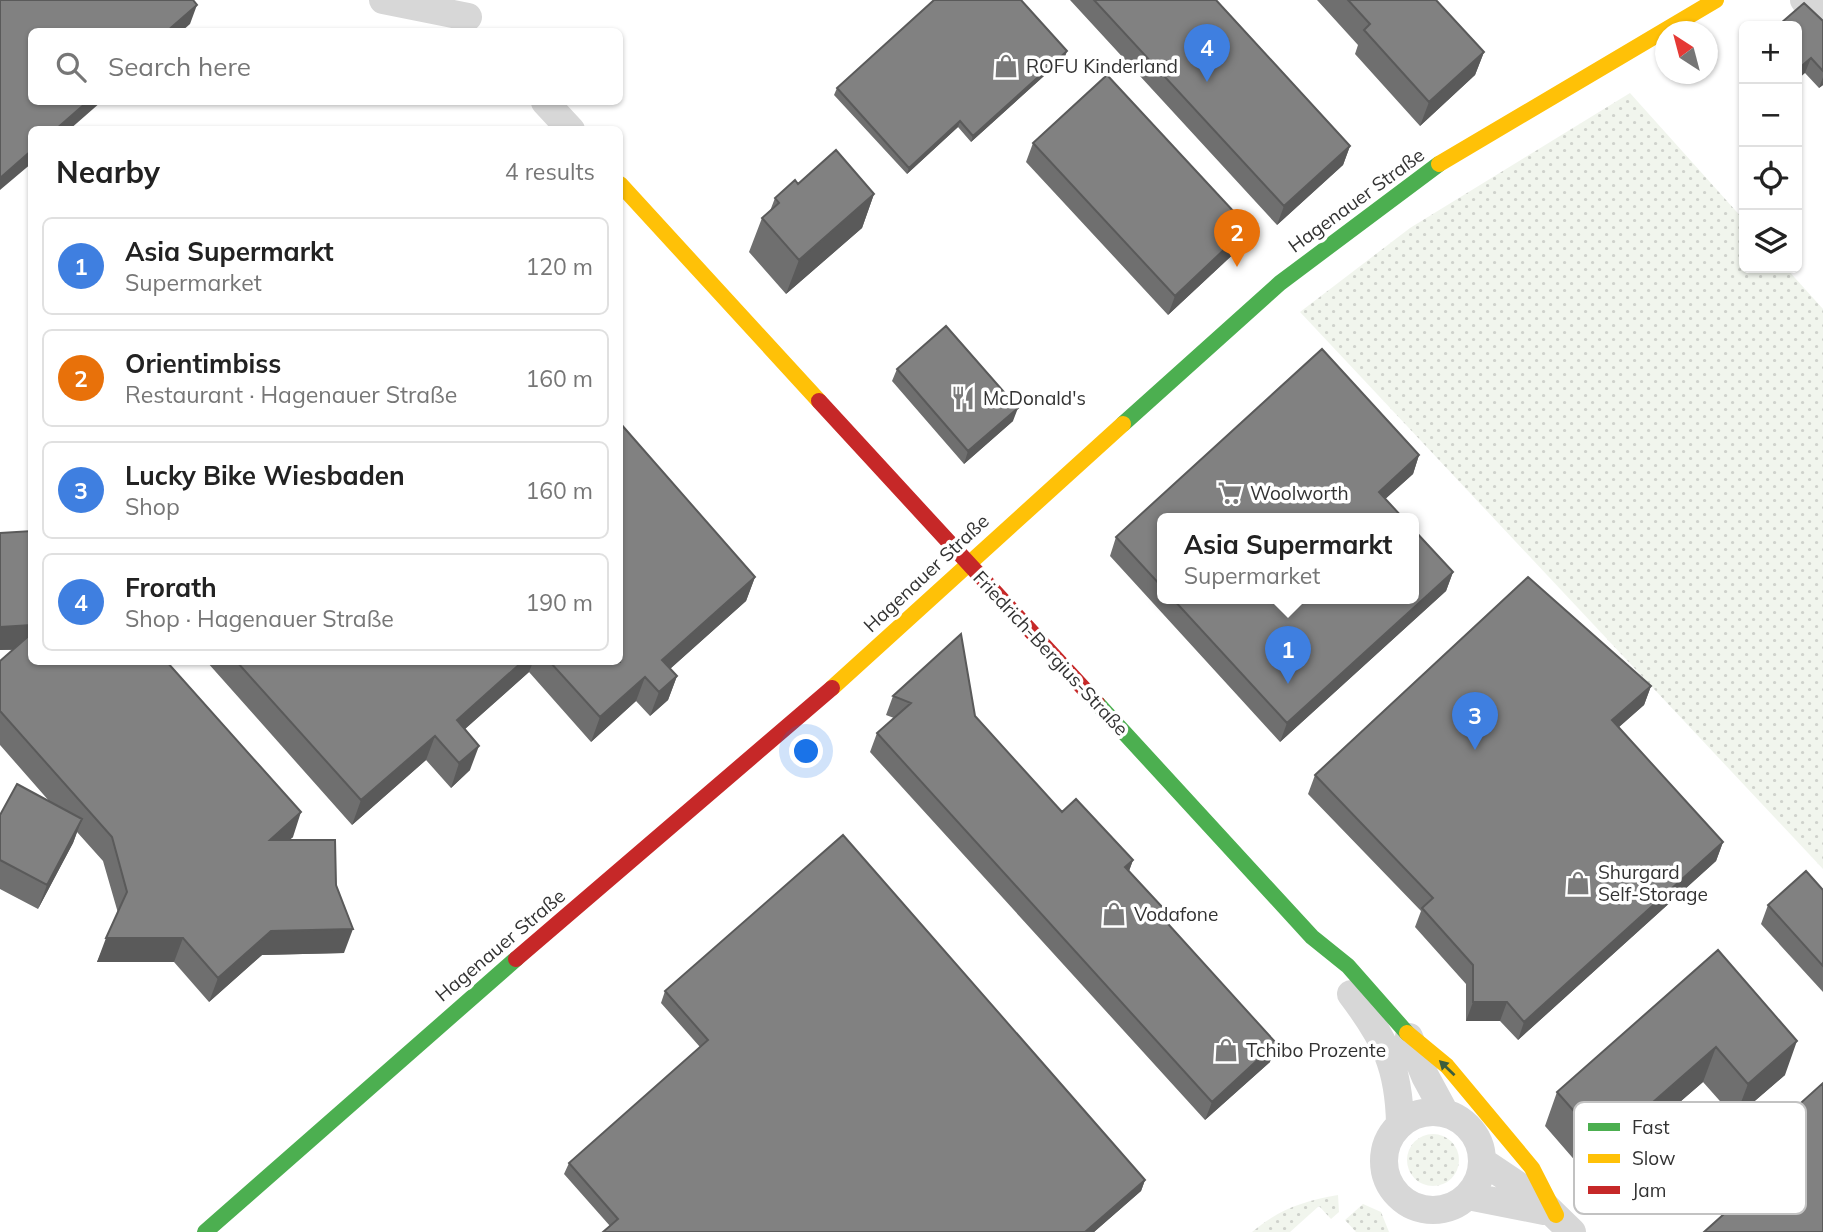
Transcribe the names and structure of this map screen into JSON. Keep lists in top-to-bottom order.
{
  "streets": {
    "street": ["Hagenauer Straße", "Friedrich-Bergius-Straße"]
  },
  "crossings": [
    ["Hagenauer Straße", "Friedrich-Bergius-Straße"]
  ],
  "places": {
    "shop": [
      "ROFU Kinderland",
      "Shurgard Self-Storage",
      "Vodafone",
      "Tchibo Prozente"
    ],
    "restaurant": ["McDonald's"],
    "supermarket": ["Woolworth"]
  },
  "legend": ["Fast", "Slow", "Jam"],
  "north": "top left",
  "page": {
    "map_buttons": ["+", "−"],
    "pins": [
      "4",
      "2",
      "1",
      "3"
    ],
    "search": "Search here",
    "heading": ["Nearby", "4 results"],
    "list": [
      {
        "mark": "1",
        "name": "Asia Supermarkt",
        "note": "Supermarket",
        "value": "120 m"
      },
      {
        "mark": "2",
        "name": "Orientimbiss",
        "note": "Restaurant · Hagenauer Straße",
        "value": "160 m"
      },
      {
        "mark": "3",
        "name": "Lucky Bike Wiesbaden",
        "note": "Shop",
        "value": "160 m"
      },
      {
        "mark": "4",
        "name": "Frorath",
        "note": "Shop · Hagenauer Straße",
        "value": "190 m"
      }
    ],
    "popup": ["Asia Supermarkt", "Supermarket"]
  }
}
